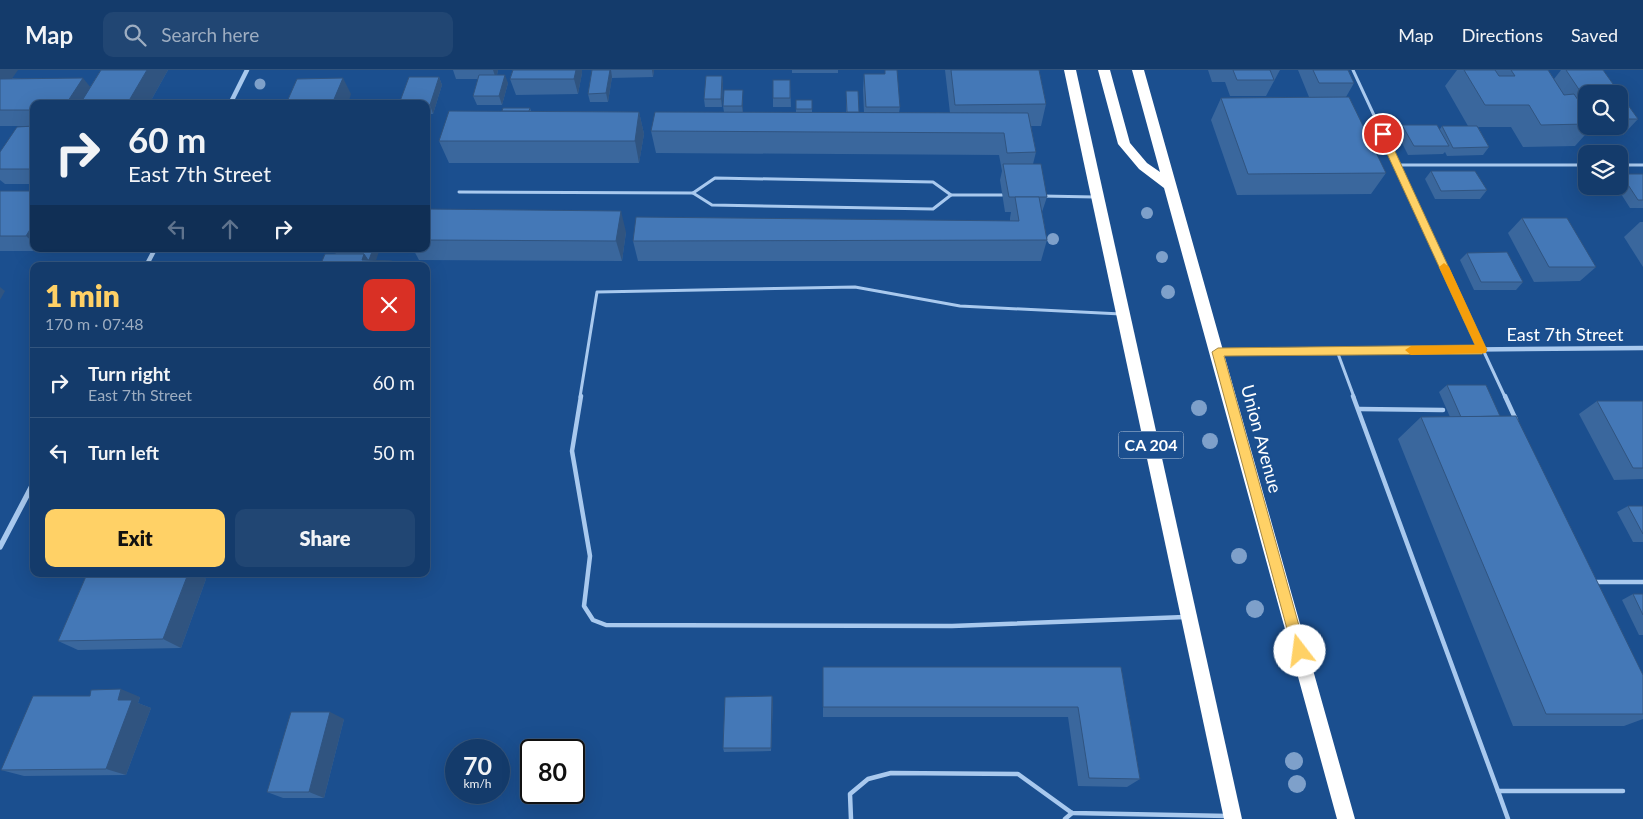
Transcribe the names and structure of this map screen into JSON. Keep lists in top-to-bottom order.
{
  "streets": {
    "highway": ["Union Avenue", "CA 204"],
    "street": ["East 7th Street"]
  },
  "crossings": [
    ["East 7th Street", "Union Avenue"]
  ],
  "page": {
    "header": "Map",
    "search": "Search here",
    "nav": ["Map", "Directions", "Saved"],
    "turn": ["60 m", "East 7th Street"],
    "heading": ["1 min", "170 m · 07:48"],
    "list": [
      {
        "name": "Turn right",
        "note": "East 7th Street",
        "value": "60 m"
      },
      {
        "name": "Turn left",
        "value": "50 m"
      }
    ],
    "buttons": ["Exit", "Share"],
    "speed": "70 km/h",
    "limit": "80"
  }
}
